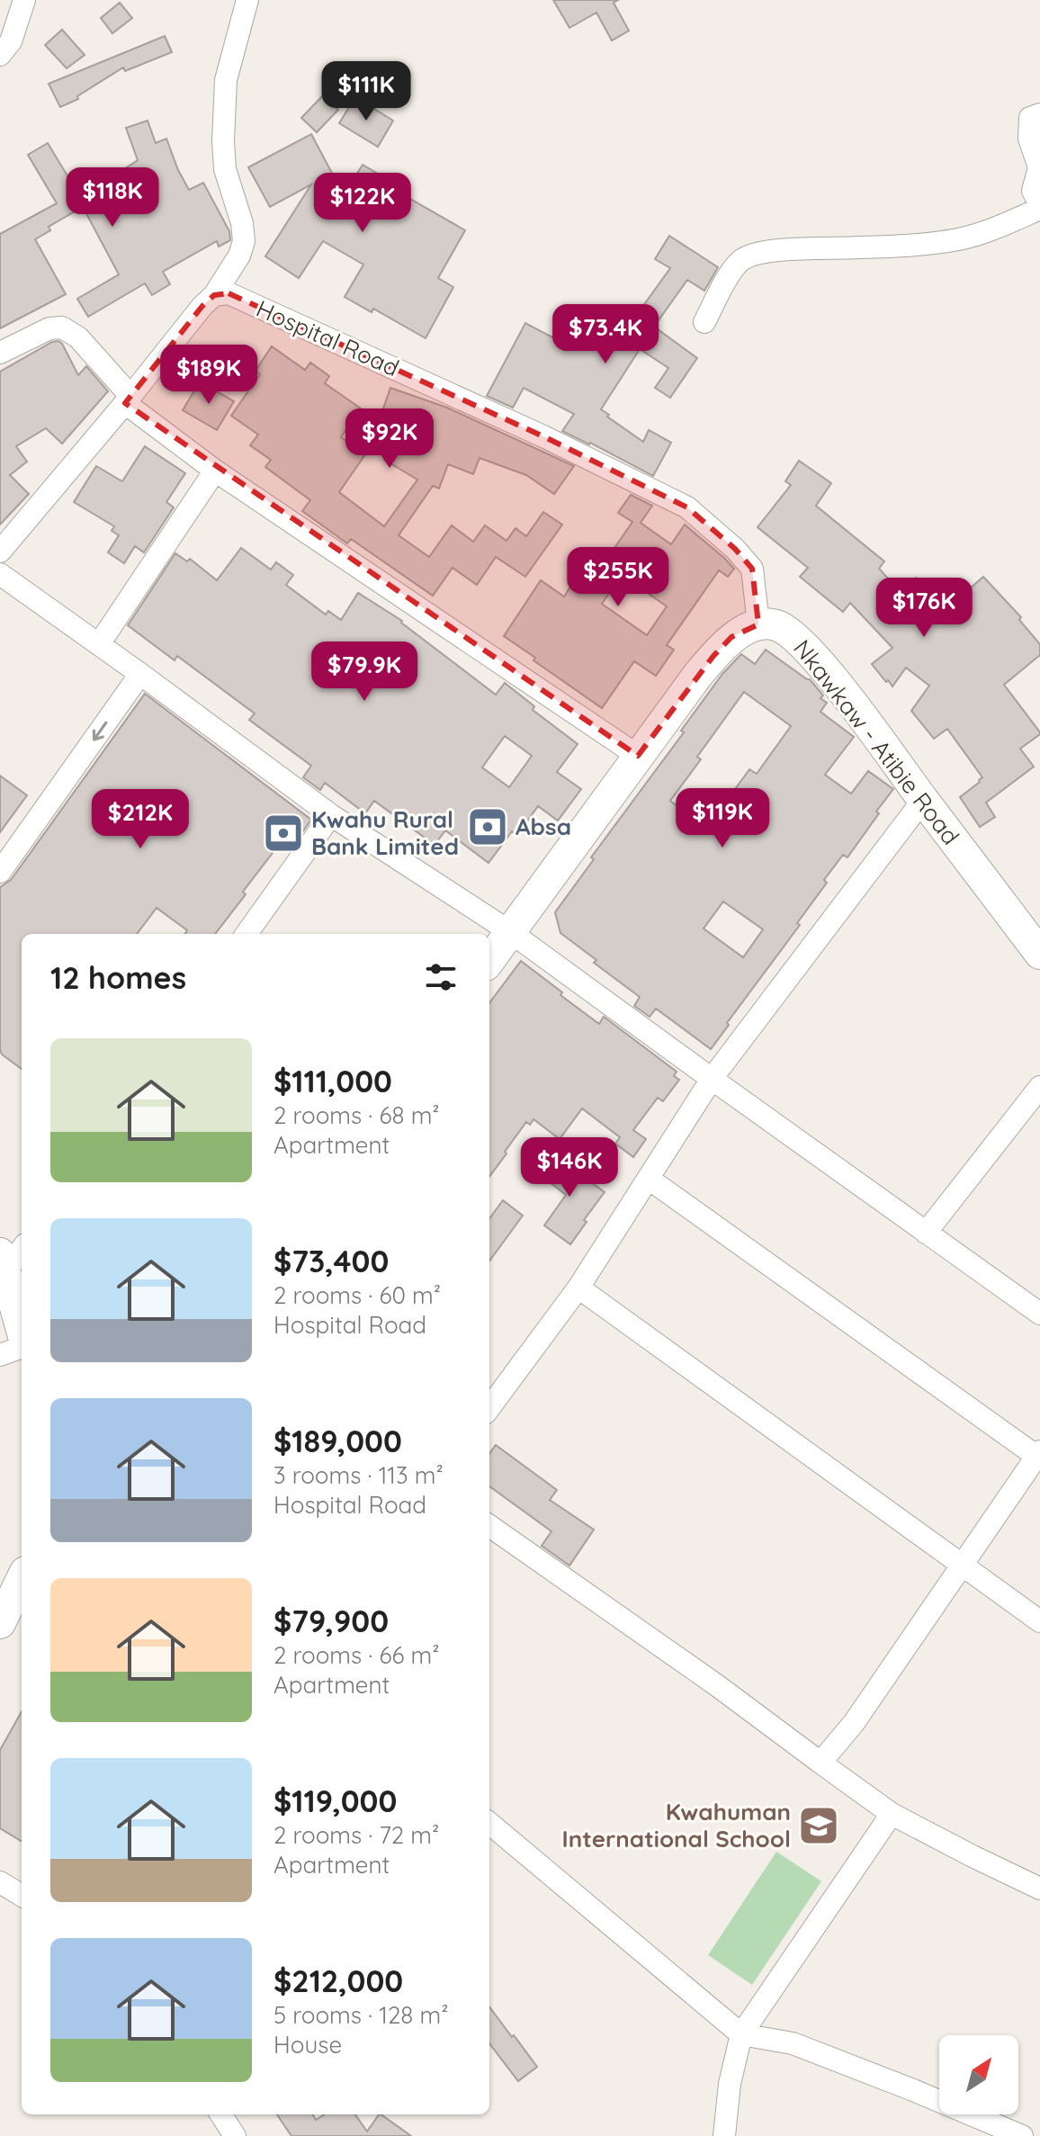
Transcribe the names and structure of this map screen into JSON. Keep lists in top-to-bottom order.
{
  "streets": {
    "main road": ["Nkawkaw - Atibie Road"],
    "street": ["Hospital Road"]
  },
  "crossings": [
    ["Hospital Road", "Nkawkaw - Atibie Road"]
  ],
  "places": {
    "bank": ["Absa", "Kwahu Rural Bank Limited"],
    "school or university": ["Kwahuman International School"]
  },
  "north": "top right",
  "page": {
    "price": [
      "$111K",
      "$118K",
      "$122K",
      "$73.4K",
      "$189K",
      "$92K",
      "$255K",
      "$176K",
      "$79.9K",
      "$119K",
      "$212K",
      "$146K"
    ],
    "heading": "12 homes",
    "list": [
      {
        "name": "$111,000",
        "note": "2 rooms · 68 m² · Apartment"
      },
      {
        "name": "$73,400",
        "note": "2 rooms · 60 m² · Hospital Road"
      },
      {
        "name": "$189,000",
        "note": "3 rooms · 113 m² · Hospital Road"
      },
      {
        "name": "$79,900",
        "note": "2 rooms · 66 m² · Apartment"
      },
      {
        "name": "$119,000",
        "note": "2 rooms · 72 m² · Apartment"
      },
      {
        "name": "$212,000",
        "note": "5 rooms · 128 m² · House"
      }
    ]
  }
}
